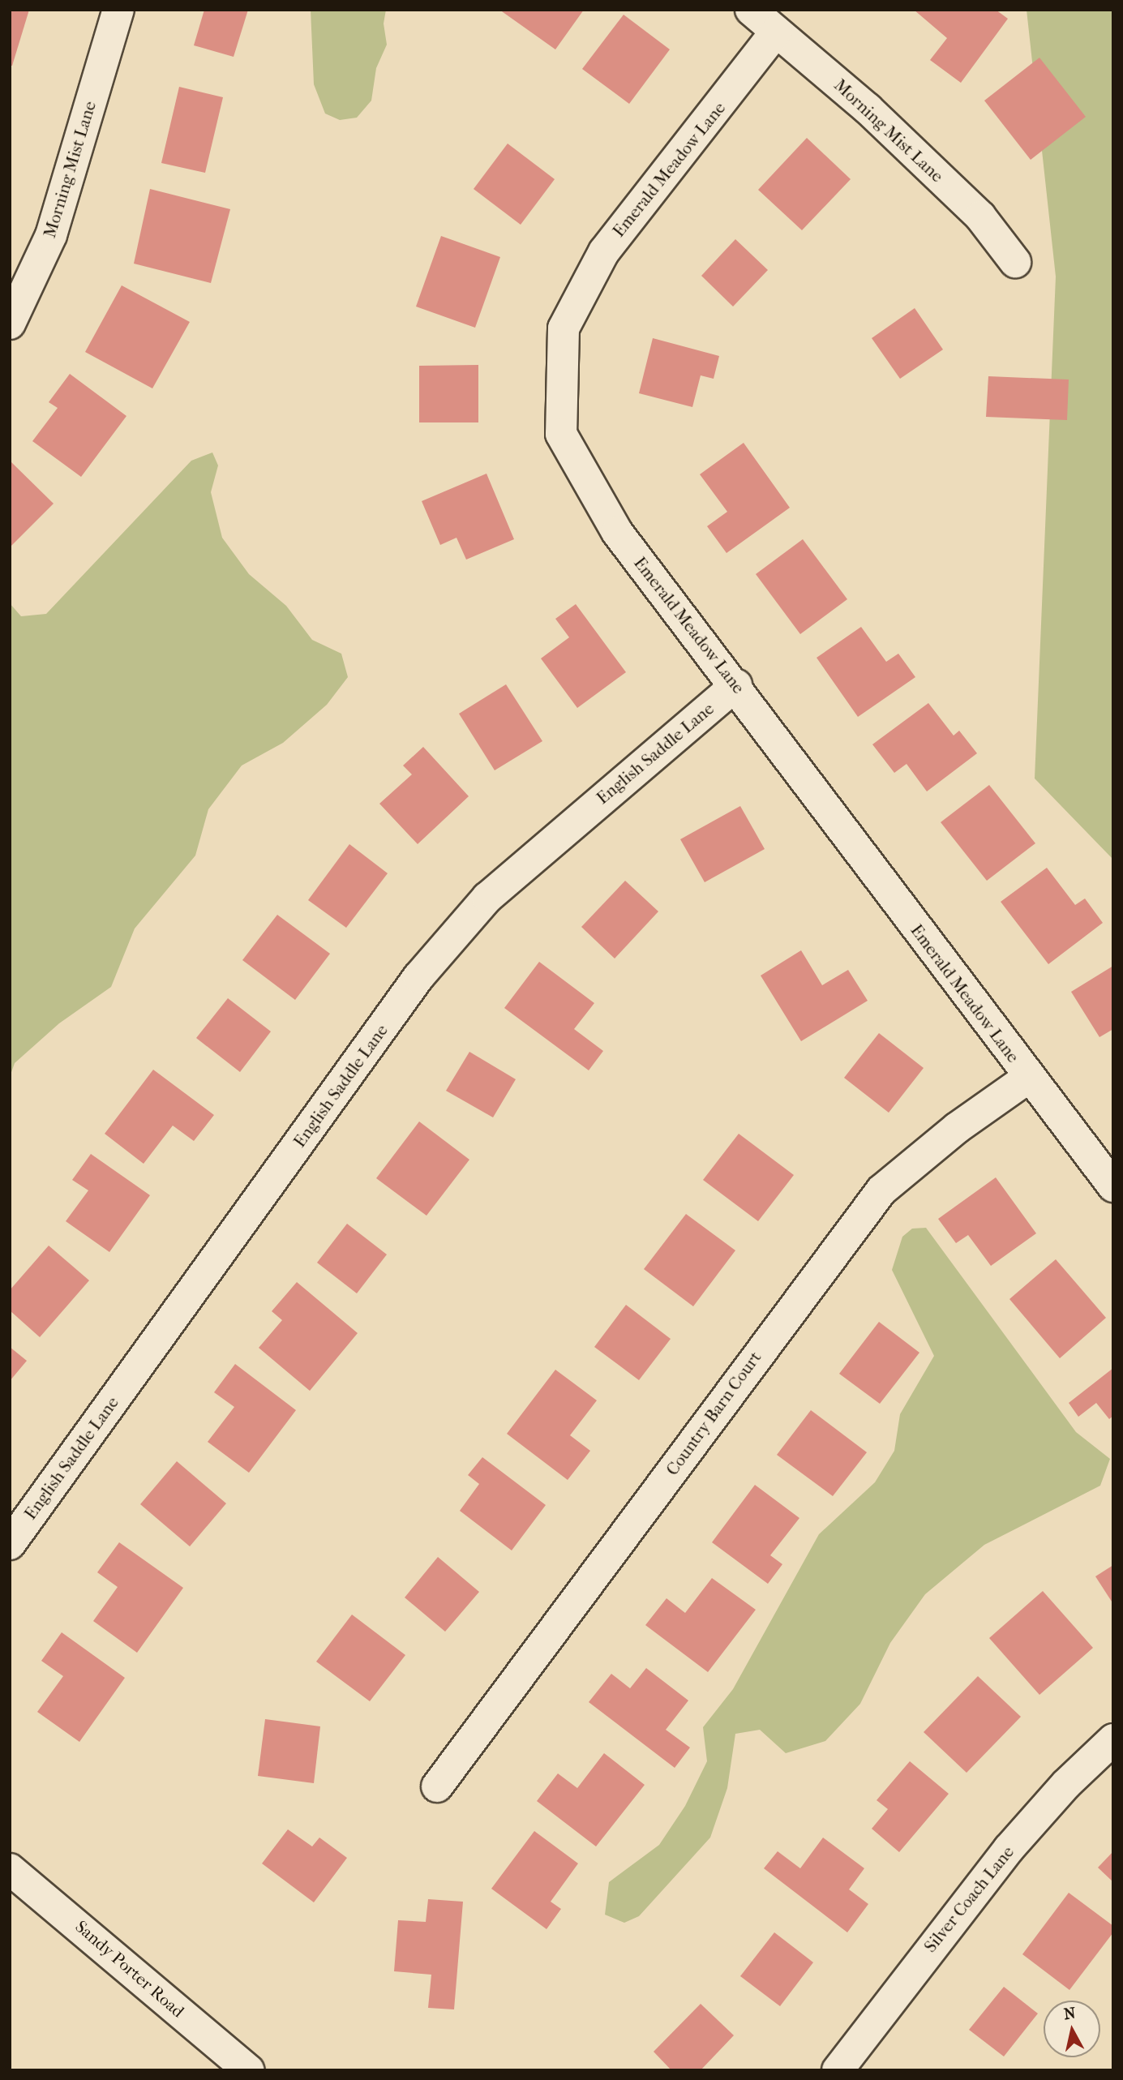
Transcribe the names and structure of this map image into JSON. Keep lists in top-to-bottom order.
{
  "streets": {
    "street": [
      "Morning Mist Lane",
      "Emerald Meadow Lane",
      "English Saddle Lane",
      "Country Barn Court",
      "Silver Coach Lane",
      "Sandy Porter Road"
    ]
  },
  "crossings": [
    ["Morning Mist Lane", "Emerald Meadow Lane"],
    ["Emerald Meadow Lane", "English Saddle Lane"],
    ["Emerald Meadow Lane", "Country Barn Court"]
  ],
  "north": "top"
}
